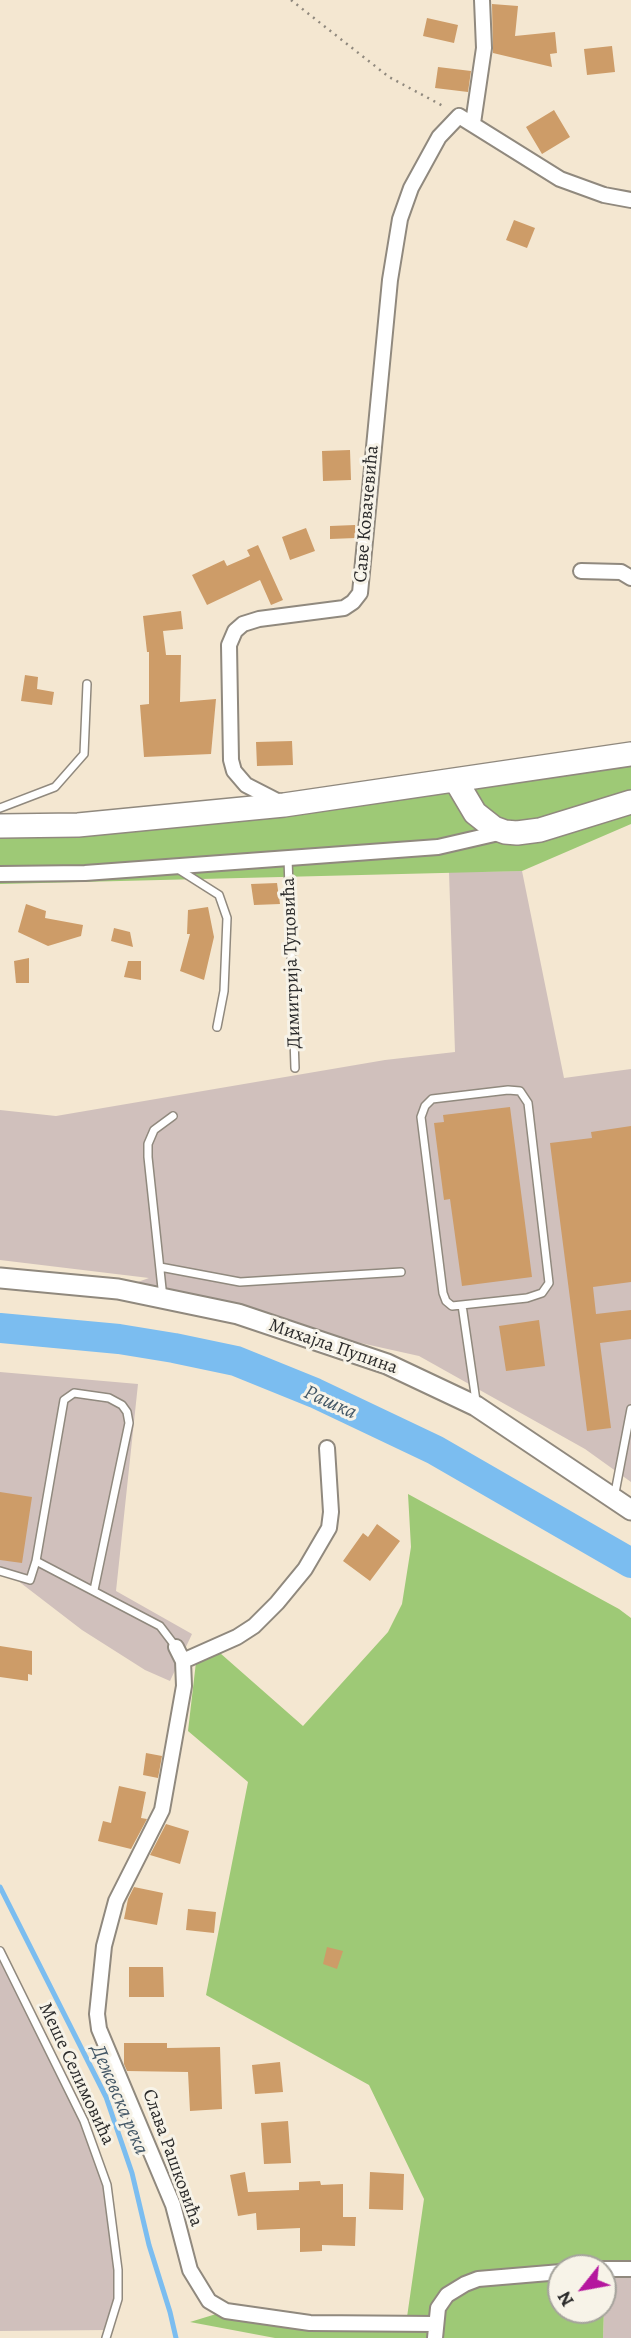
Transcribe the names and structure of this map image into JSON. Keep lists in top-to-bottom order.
{
  "streets": {
    "main road": ["Димитрија Туцовића"],
    "street": ["Саве Ковачевића", "Михајла Пупина", "Слава Рашковића"],
    "lane": ["Меше Селимовића"]
  },
  "water": ["Рашка", "Дежевска река"],
  "north": "bottom left"
}
